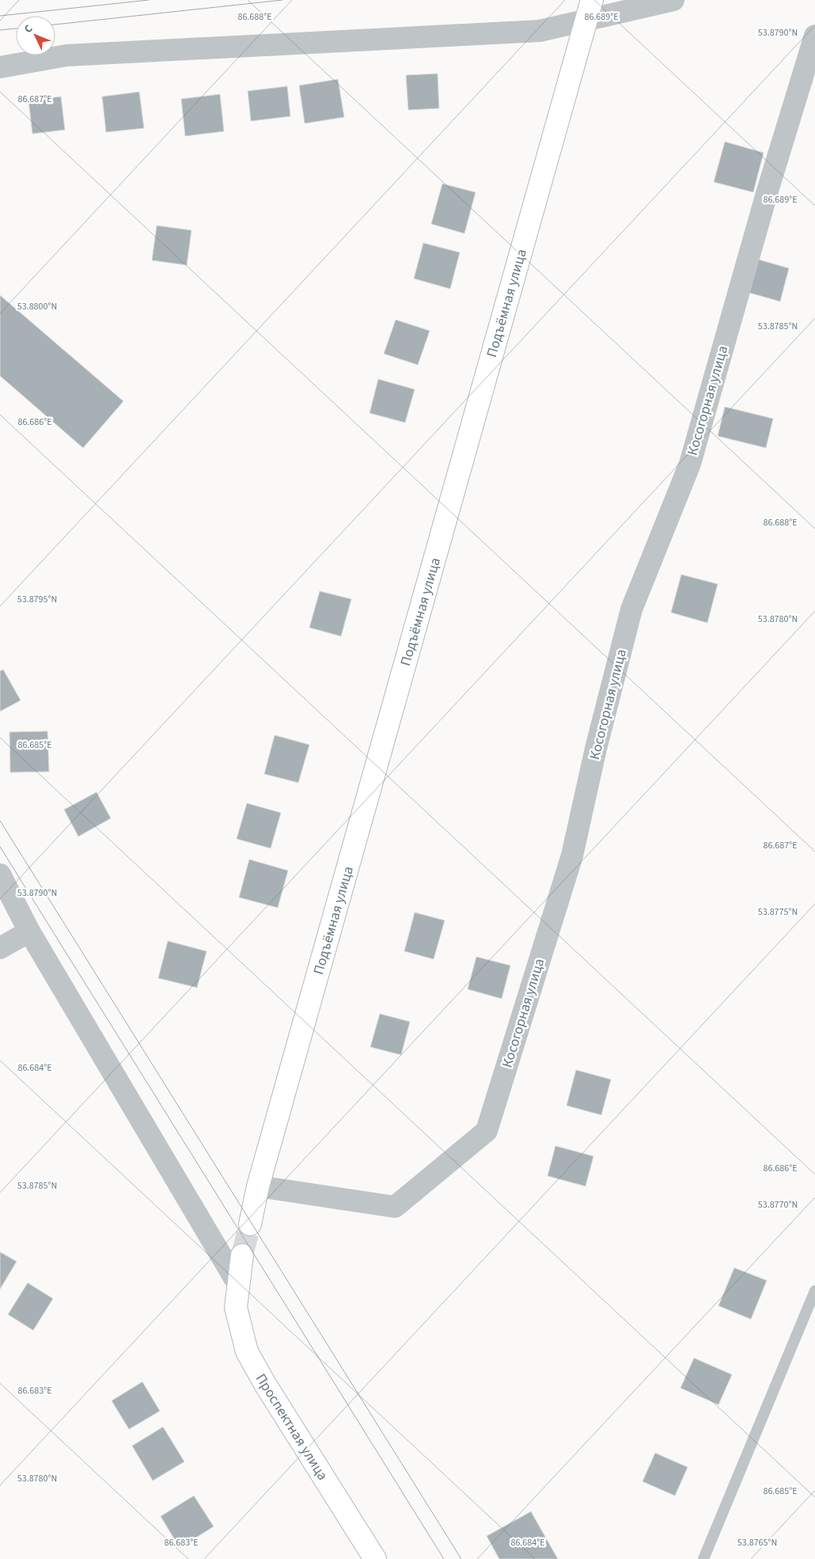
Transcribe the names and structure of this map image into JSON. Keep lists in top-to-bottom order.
{
  "streets": {
    "main road": ["Подъёмная улица", "Проспектная улица"],
    "street": ["Косогорная улица"]
  },
  "crossings": [
    ["Подъёмная улица", "Косогорная улица"]
  ],
  "north": "top left",
  "coordinates": [
    "86.688°E",
    "86.689°E",
    "53.8790°N",
    "86.687°E",
    "53.8800°N",
    "53.8785°N",
    "86.686°E",
    "53.8795°N",
    "53.8780°N",
    "86.685°E",
    "53.8775°N",
    "86.684°E",
    "53.8770°N",
    "86.683°E",
    "53.8765°N"
  ]
}
